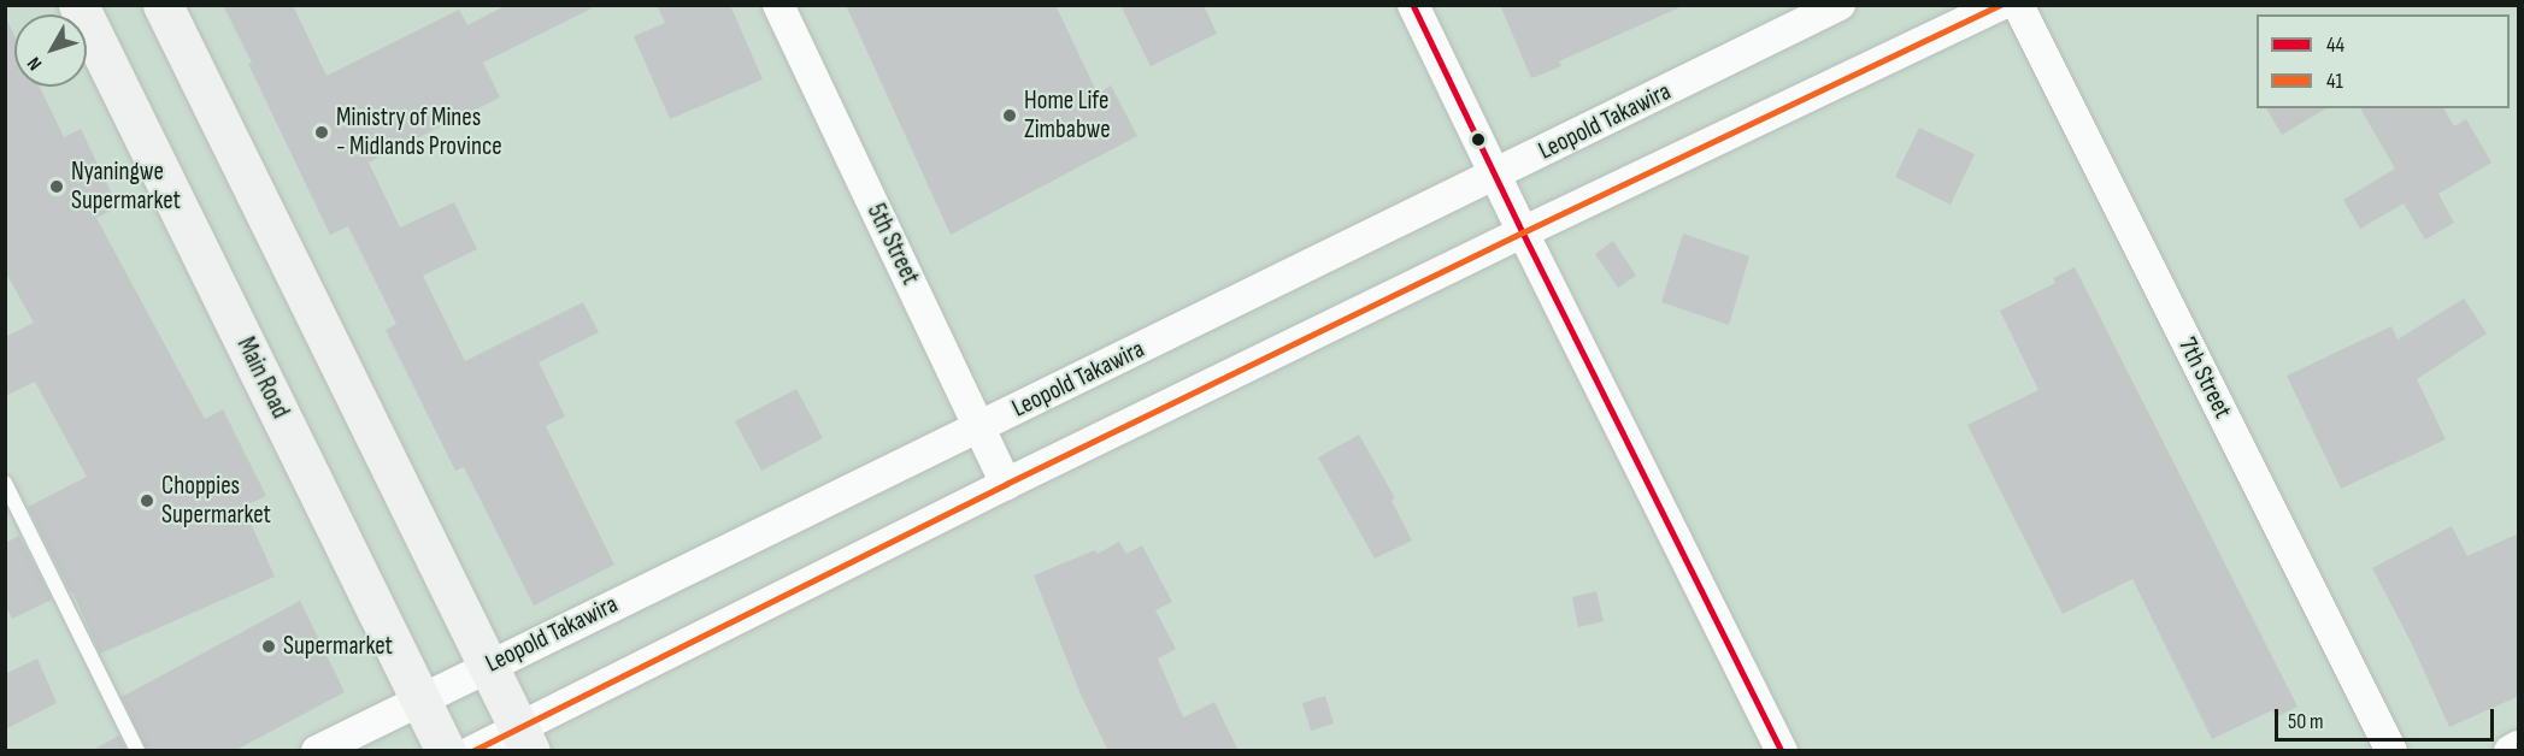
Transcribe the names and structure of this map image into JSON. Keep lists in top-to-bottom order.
{
  "streets": {
    "main road": ["Main Road"],
    "street": ["Leopold Takawira", "5th Street", "7th Street"]
  },
  "crossings": [
    ["Leopold Takawira", "5th Street"],
    ["Leopold Takawira", "Main Road"]
  ],
  "places": [
    "Home Life Zimbabwe",
    "Ministry of Mines - Midlands Province",
    "Nyaningwe Supermarket",
    "Choppies Supermarket",
    "Supermarket"
  ],
  "lines": ["transit line 44", "transit line 41"],
  "legend": ["44", "41"],
  "scale_bar": "50 m",
  "north": "bottom left"
}
